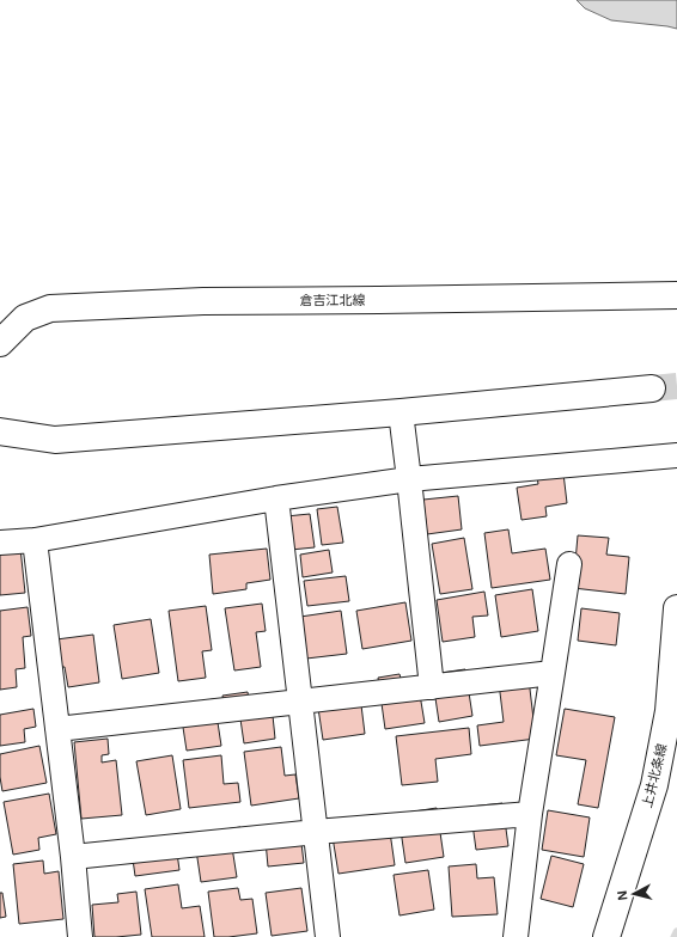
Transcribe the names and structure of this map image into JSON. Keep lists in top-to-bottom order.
{
  "streets": {
    "main road": ["倉吉江北線", "上井北条線"]
  },
  "north": "left"
}
